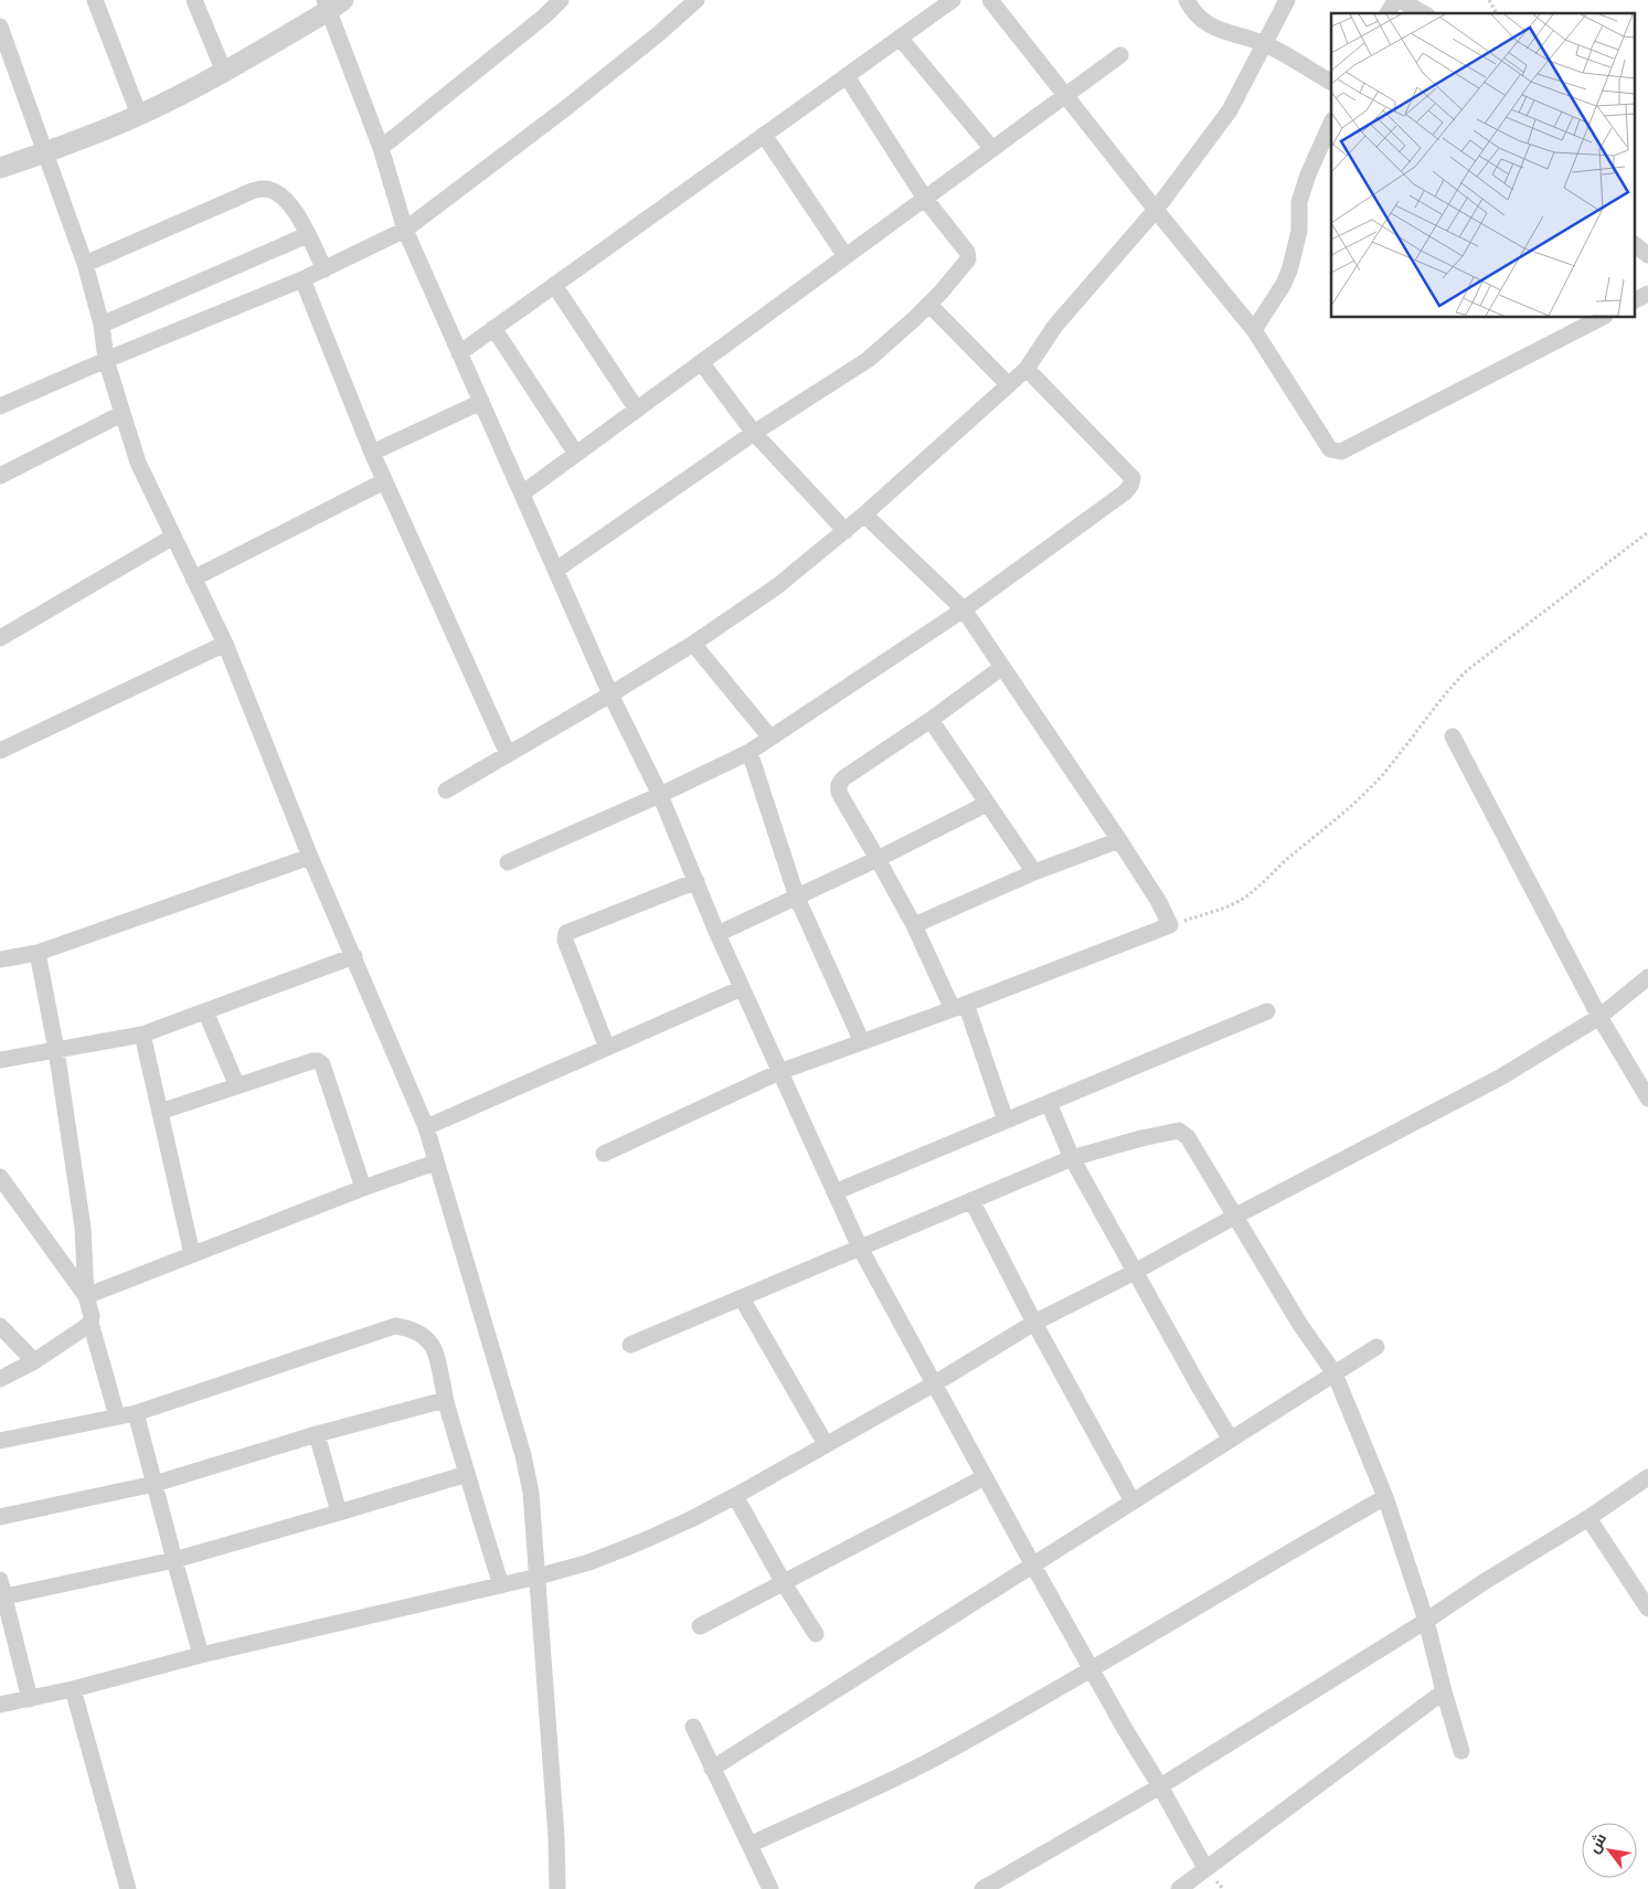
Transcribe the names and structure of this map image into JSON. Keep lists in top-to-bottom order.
{
  "north": "top left"
}
